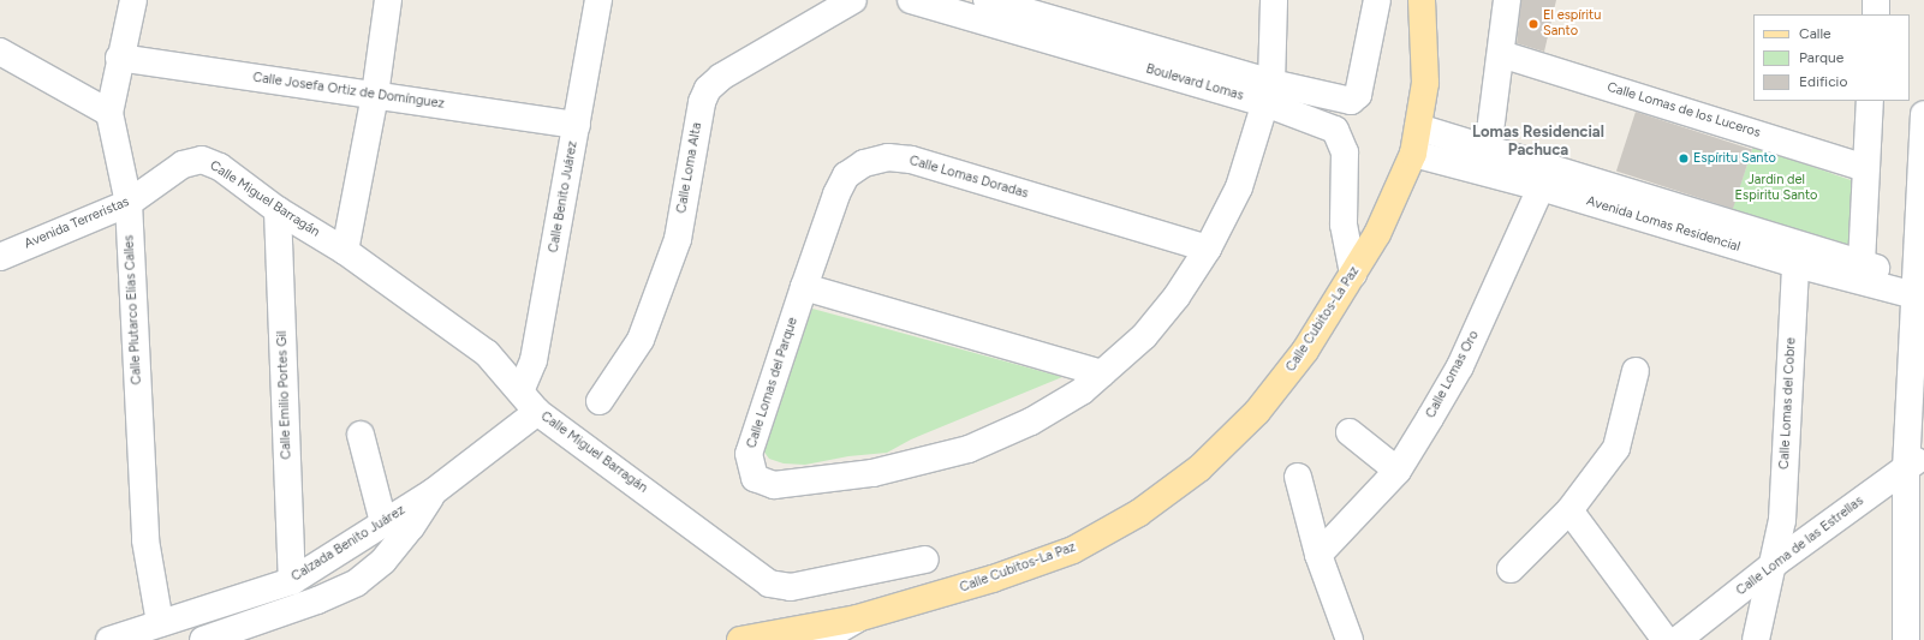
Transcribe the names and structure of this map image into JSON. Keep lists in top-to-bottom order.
{
  "streets": {
    "main road": ["Calle Cubitos-La Paz"],
    "street": [
      "Boulevard Lomas",
      "Calle Josefa Ortiz de Domínguez",
      "Calle Lomas de los Luceros",
      "Calle Loma Alta",
      "Calle Lomas Doradas",
      "Calle Benito Juárez",
      "Calle Miguel Barragán",
      "Avenida Terreristas",
      "Avenida Lomas Residencial",
      "Calle Plutarco Elías Calles",
      "Calle Lomas Oro",
      "Calle Lomas del Parque",
      "Calle Emilio Portes Gil",
      "Calle Lomas del Cobre",
      "Calzada Benito Juárez",
      "Calle Loma de las Estrellas"
    ]
  },
  "crossings": [
    ["Boulevard Lomas", "Calle Cubitos-La Paz"],
    ["Boulevard Lomas", "Calle Lomas del Parque"],
    ["Calle Josefa Ortiz de Domínguez", "Calle Benito Juárez"],
    ["Calle Josefa Ortiz de Domínguez", "Calle Plutarco Elías Calles"],
    ["Calle Lomas Doradas", "Calle Lomas del Parque"],
    ["Calle Benito Juárez", "Calle Miguel Barragán"],
    ["Calle Miguel Barragán", "Avenida Terreristas"],
    ["Calle Miguel Barragán", "Calle Emilio Portes Gil"],
    ["Calle Miguel Barragán", "Calzada Benito Juárez"],
    ["Avenida Terreristas", "Calle Plutarco Elías Calles"],
    ["Avenida Lomas Residencial", "Calle Cubitos-La Paz"],
    ["Avenida Lomas Residencial", "Calle Lomas Oro"],
    ["Avenida Lomas Residencial", "Calle Lomas del Cobre"],
    ["Calle Plutarco Elías Calles", "Calzada Benito Juárez"],
    ["Calle Emilio Portes Gil", "Calzada Benito Juárez"],
    ["Calle Lomas del Cobre", "Calle Loma de las Estrellas"]
  ],
  "districts": ["Lomas Residencial Pachuca"],
  "parks": ["Jardin del Espiritu Santo"],
  "places": ["El espíritu Santo", "Espíritu Santo"],
  "legend": ["Calle", "Parque", "Edificio"]
}
